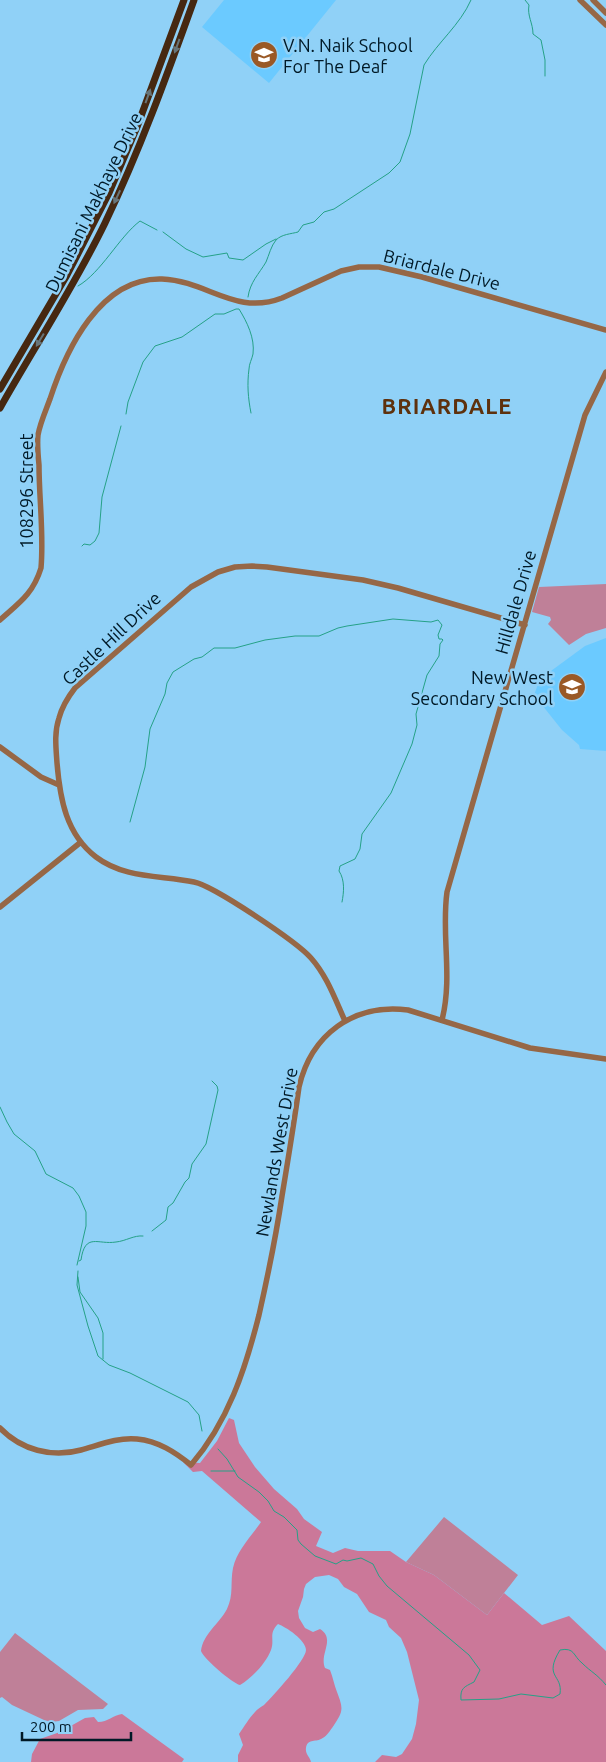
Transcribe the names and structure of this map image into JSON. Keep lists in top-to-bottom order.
{
  "streets": {
    "main road": ["Dumisani Makhaye Drive"],
    "street": [
      "Briardale Drive",
      "108296 Street",
      "Hilldale Drive",
      "Castle Hill Drive",
      "Newlands West Drive"
    ]
  },
  "crossings": [
    ["Briardale Drive", "108296 Street"],
    ["Hilldale Drive", "Castle Hill Drive"],
    ["Hilldale Drive", "Newlands West Drive"],
    ["Castle Hill Drive", "Newlands West Drive"]
  ],
  "districts": ["BRIARDALE"],
  "places": {
    "school or university": ["V.N. Naik School For The Deaf", "New West Secondary School"]
  },
  "scale_bar": "200 m"
}
